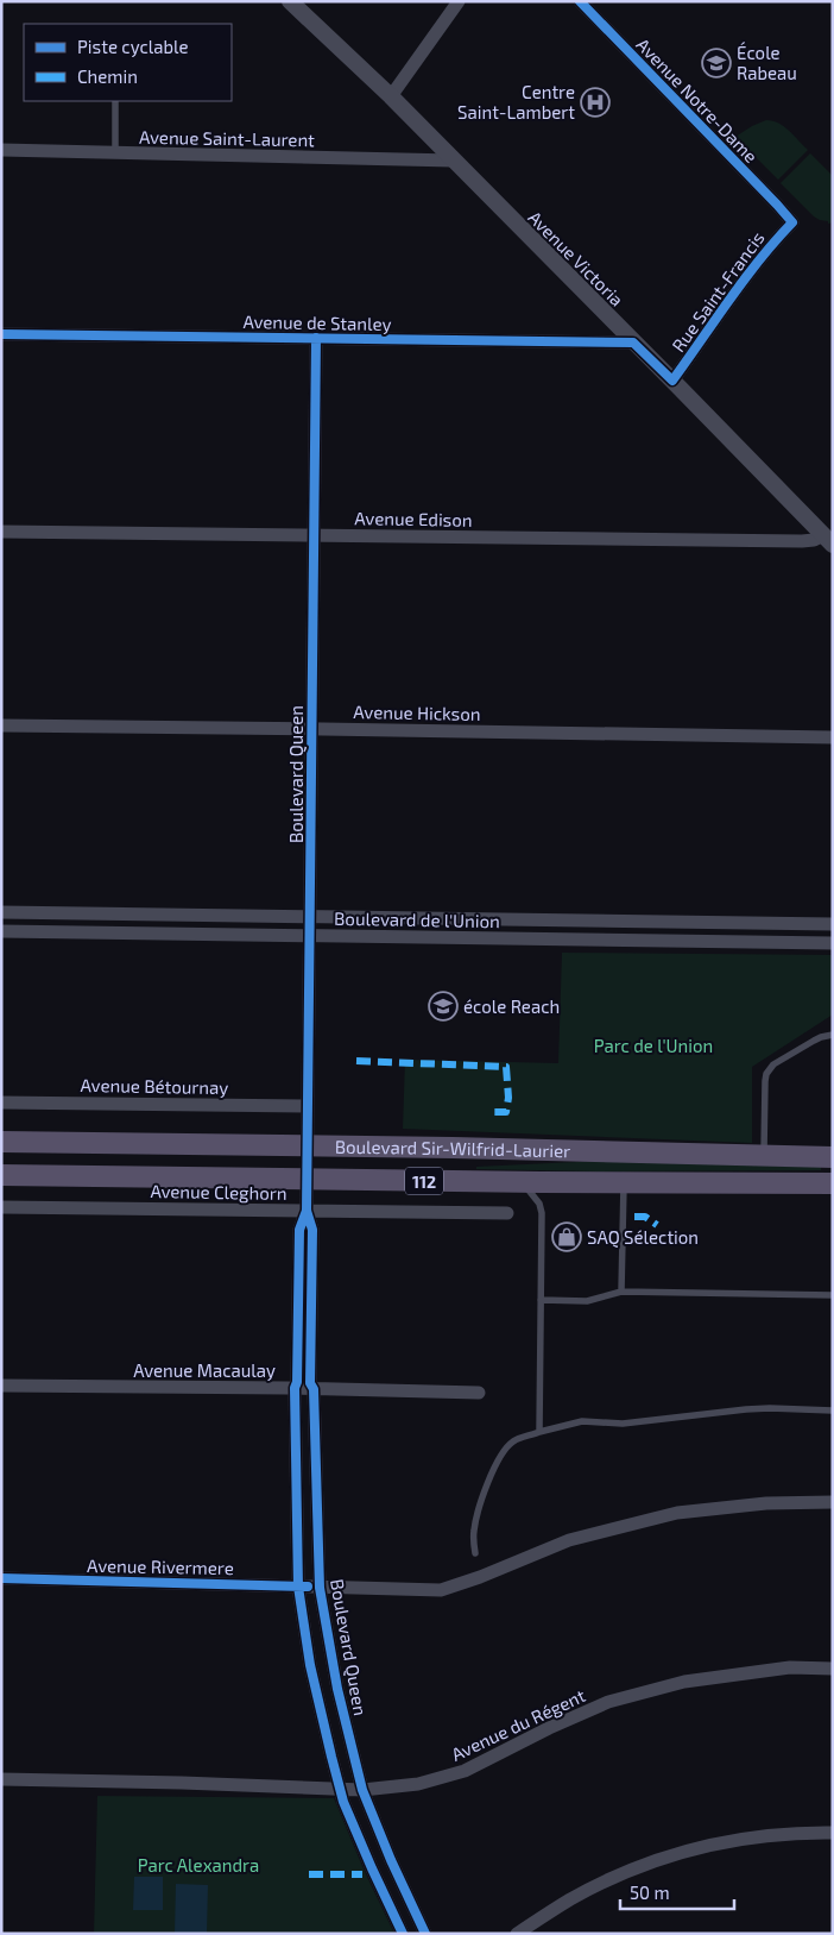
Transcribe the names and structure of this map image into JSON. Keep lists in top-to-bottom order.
{
  "streets": {
    "main road": ["Boulevard Sir-Wilfrid-Laurier", "112"],
    "street": [
      "Avenue Notre-Dame",
      "Avenue Saint-Laurent",
      "Avenue Victoria",
      "Rue Saint-Francis",
      "Avenue de Stanley",
      "Avenue Edison",
      "Avenue Hickson",
      "Boulevard Queen",
      "Boulevard de l'Union",
      "Avenue Bétournay",
      "Avenue Cleghorn",
      "Avenue Macaulay",
      "Avenue Rivermere",
      "Avenue du Régent"
    ]
  },
  "crossings": [
    ["Avenue Notre-Dame", "Rue Saint-Francis"],
    ["Avenue Saint-Laurent", "Avenue Victoria"],
    ["Avenue Victoria", "Rue Saint-Francis"],
    ["Avenue Victoria", "Avenue de Stanley"],
    ["Avenue Victoria", "Avenue Edison"],
    ["Avenue de Stanley", "Boulevard Queen"],
    ["Avenue Edison", "Boulevard Queen"],
    ["Avenue Hickson", "Boulevard Queen"],
    ["Boulevard Queen", "Boulevard de l'Union"],
    ["Boulevard Queen", "Avenue Bétournay"],
    ["Boulevard Queen", "Boulevard Sir-Wilfrid-Laurier"],
    ["Boulevard Queen", "Avenue Cleghorn"],
    ["Boulevard Queen", "Avenue Macaulay"],
    ["Boulevard Queen", "Avenue Rivermere"],
    ["Boulevard Queen", "Avenue du Régent"]
  ],
  "parks": ["Parc de l'Union", "Parc Alexandra"],
  "places": {
    "school or university": ["École Rabeau", "école Reach"],
    "hospital": ["Centre Saint-Lambert"],
    "shop": ["SAQ Sélection"]
  },
  "legend": ["Piste cyclable", "Chemin"],
  "scale_bar": "50 m"
}
